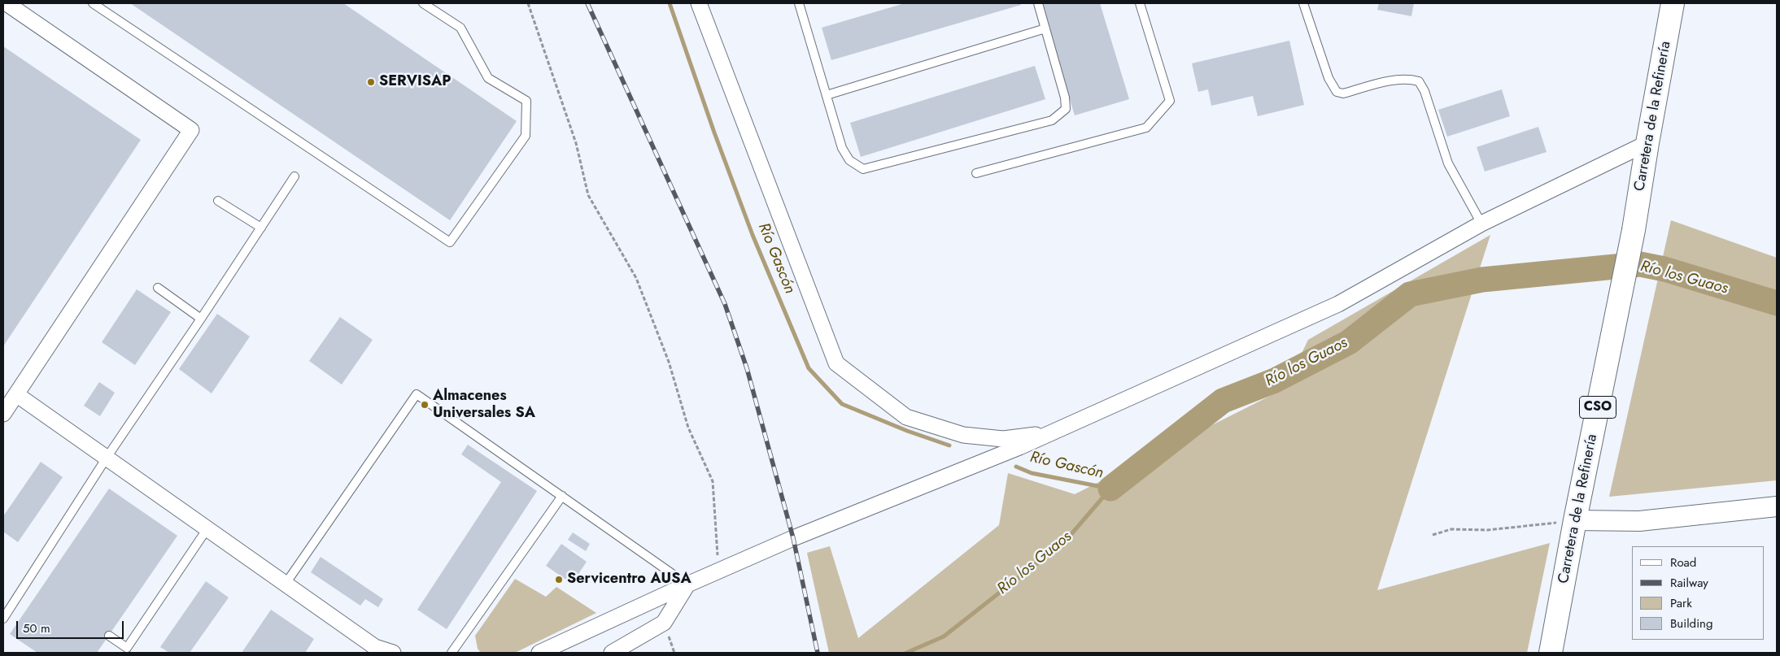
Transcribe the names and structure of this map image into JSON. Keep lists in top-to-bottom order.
{
  "streets": {
    "main road": ["Carretera de la Refinería", "CSO"]
  },
  "water": ["Río Gascón", "Río los Guaos"],
  "places": ["SERVISAP", "Almacenes Universales SA", "Servicentro AUSA"],
  "legend": [
    "Road",
    "Railway",
    "Park",
    "Building"
  ],
  "scale_bar": "50 m"
}
